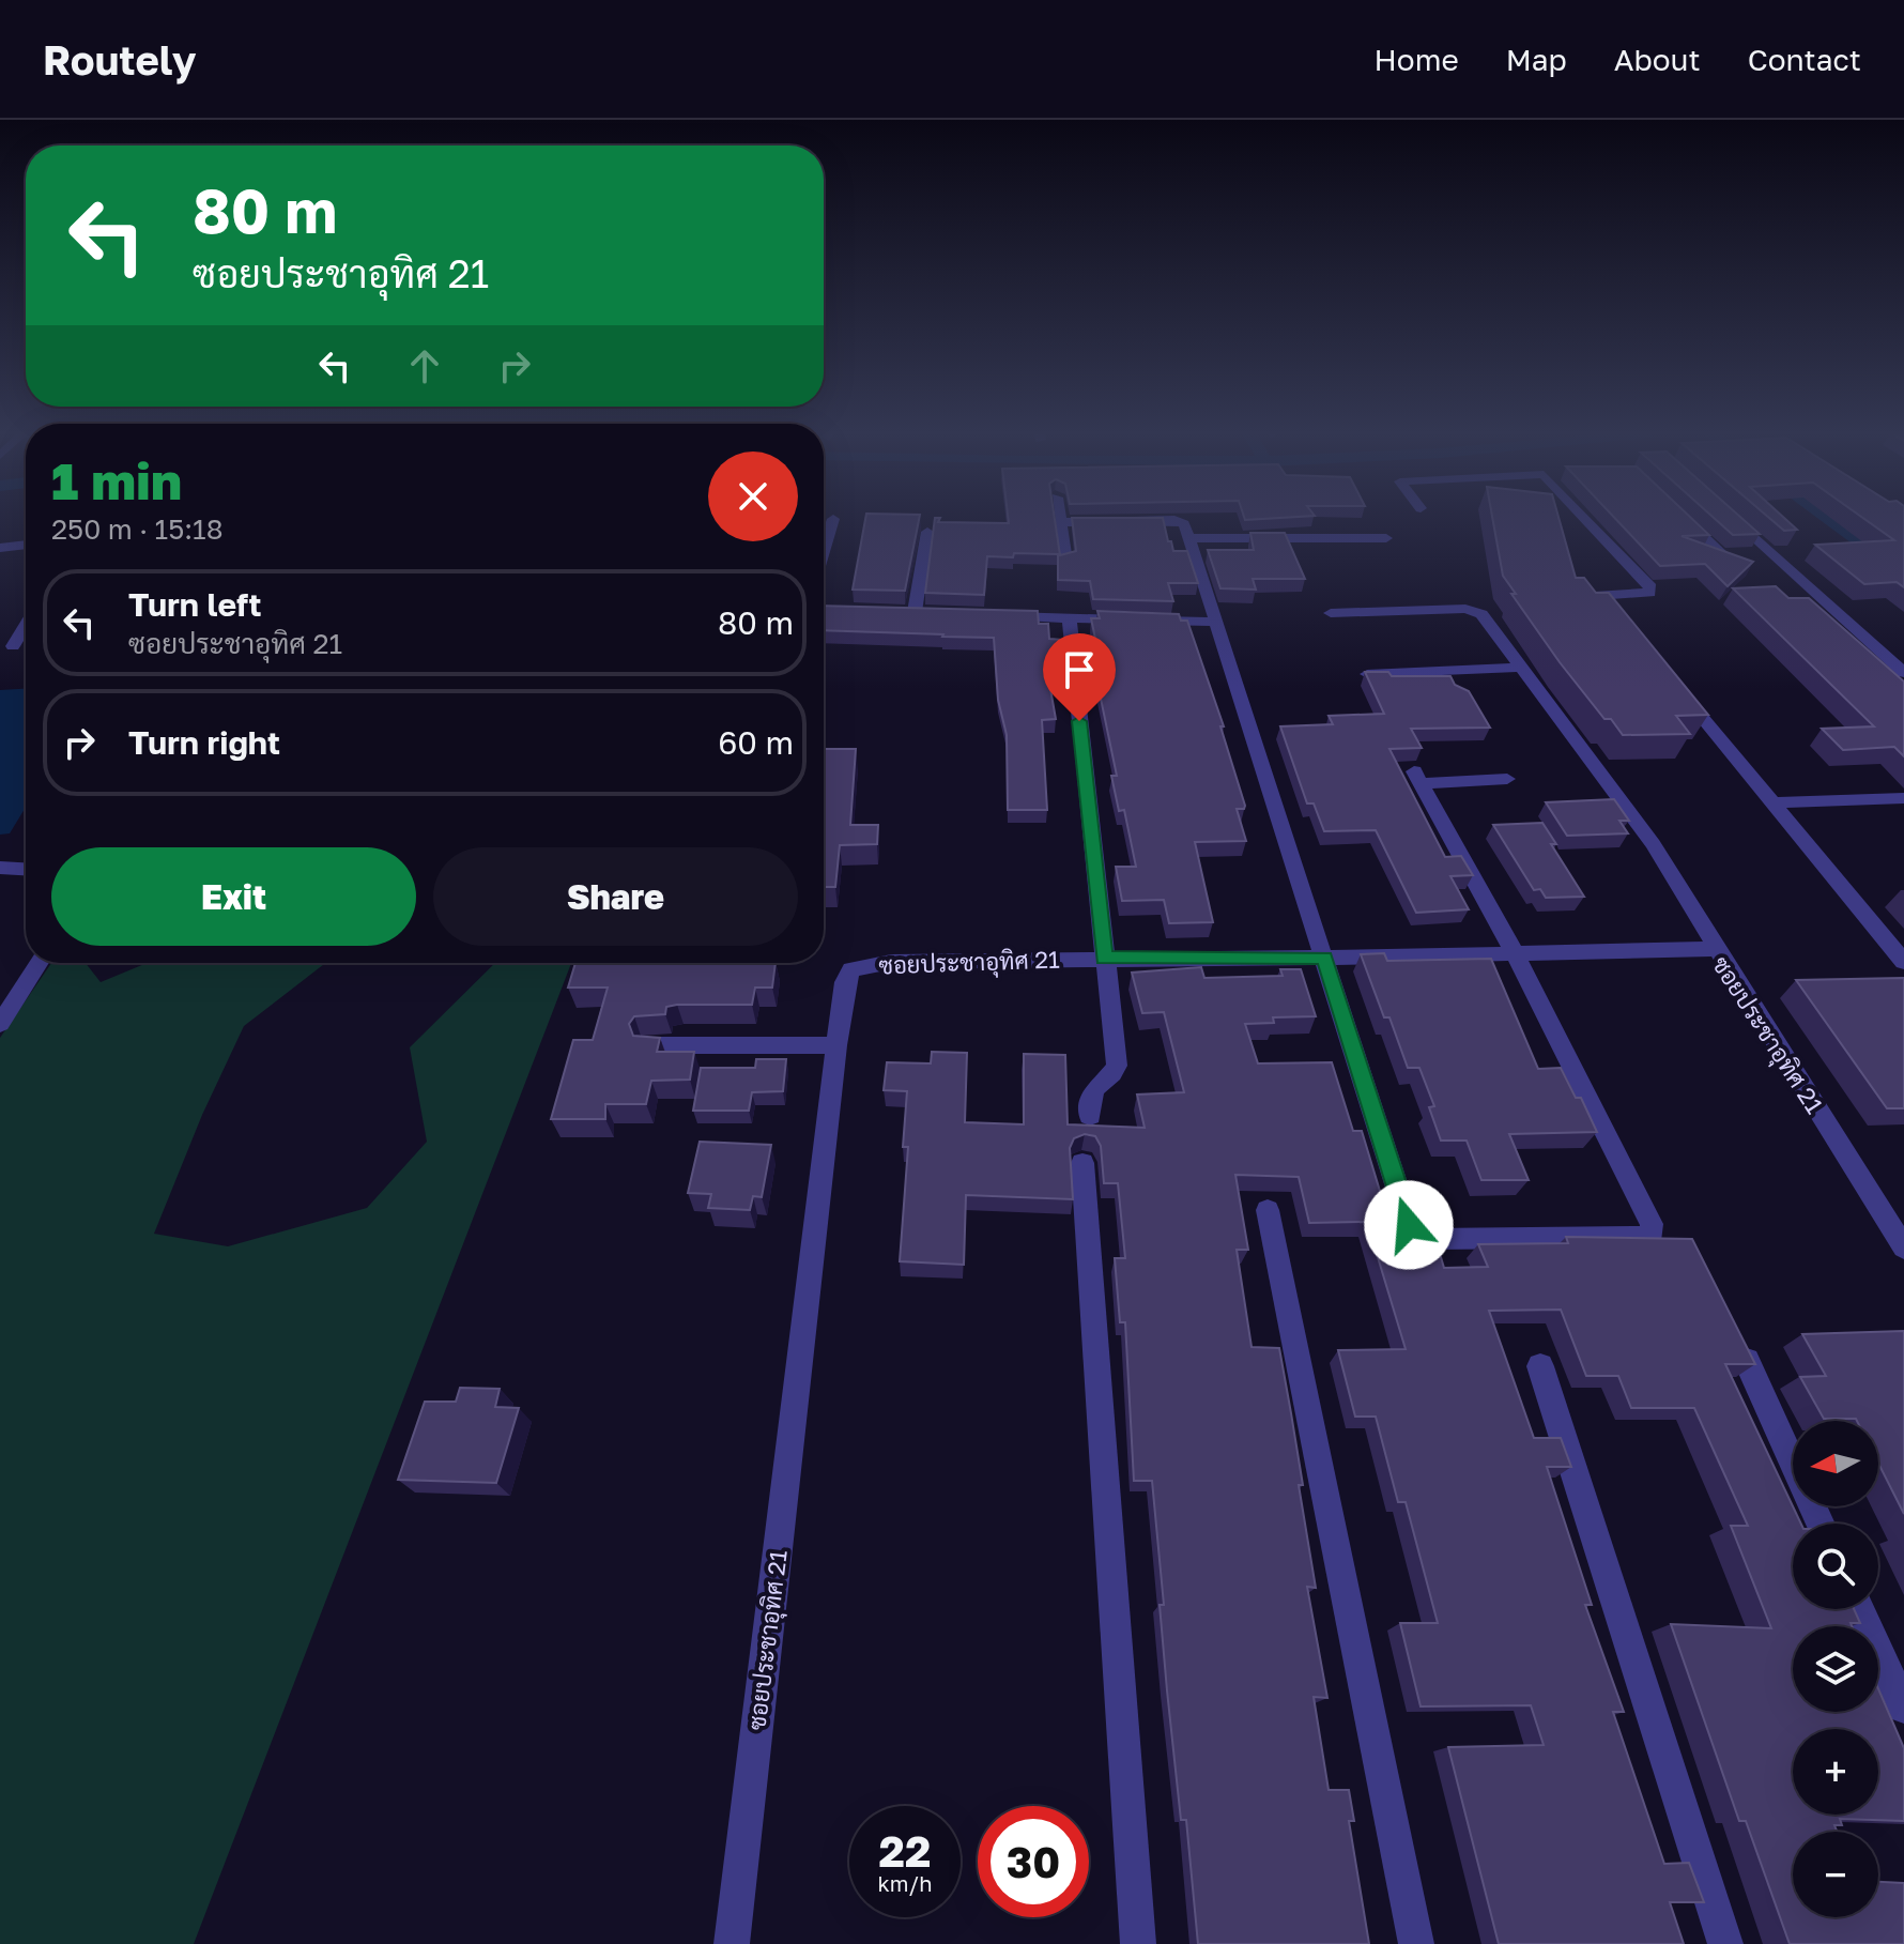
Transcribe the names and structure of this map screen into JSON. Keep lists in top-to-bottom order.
{
  "streets": {
    "street": ["ซอยประชาอุทิศ 21"]
  },
  "north": "left",
  "page": {
    "header": "Routely",
    "nav": [
      "Home",
      "Map",
      "About",
      "Contact"
    ],
    "turn": ["80 m", "ซอยประชาอุทิศ 21"],
    "heading": ["1 min", "250 m · 15:18"],
    "list": [
      {
        "name": "Turn left",
        "note": "ซอยประชาอุทิศ 21",
        "value": "80 m"
      },
      {
        "name": "Turn right",
        "value": "60 m"
      }
    ],
    "buttons": ["Exit", "Share"],
    "map_buttons": ["+", "−"],
    "speed": "22 km/h",
    "limit": "30"
  }
}
